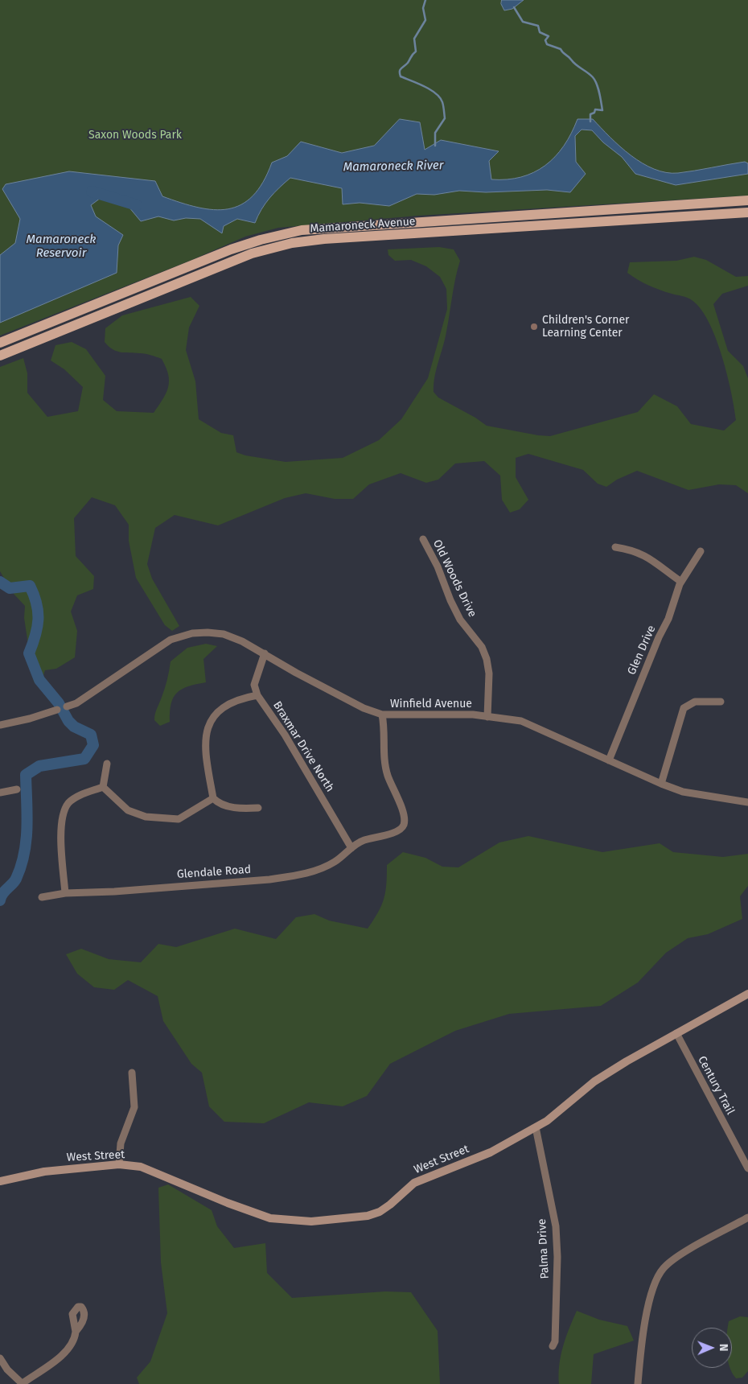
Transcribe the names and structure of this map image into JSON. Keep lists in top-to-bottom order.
{
  "streets": {
    "main road": ["Mamaroneck Avenue"],
    "street": [
      "Old Woods Drive",
      "Glen Drive",
      "Winfield Avenue",
      "Braxmar Drive North",
      "Glendale Road",
      "Century Trail",
      "West Street",
      "Palma Drive"
    ]
  },
  "crossings": [
    ["Old Woods Drive", "Winfield Avenue"],
    ["Glen Drive", "Winfield Avenue"],
    ["Winfield Avenue", "Glendale Road"],
    ["Braxmar Drive North", "Glendale Road"],
    ["Century Trail", "West Street"],
    ["West Street", "Palma Drive"]
  ],
  "water": ["Mamaroneck River", "Mamaroneck Reservoir"],
  "parks": ["Saxon Woods Park"],
  "places": ["Children's Corner Learning Center"],
  "north": "right"
}
